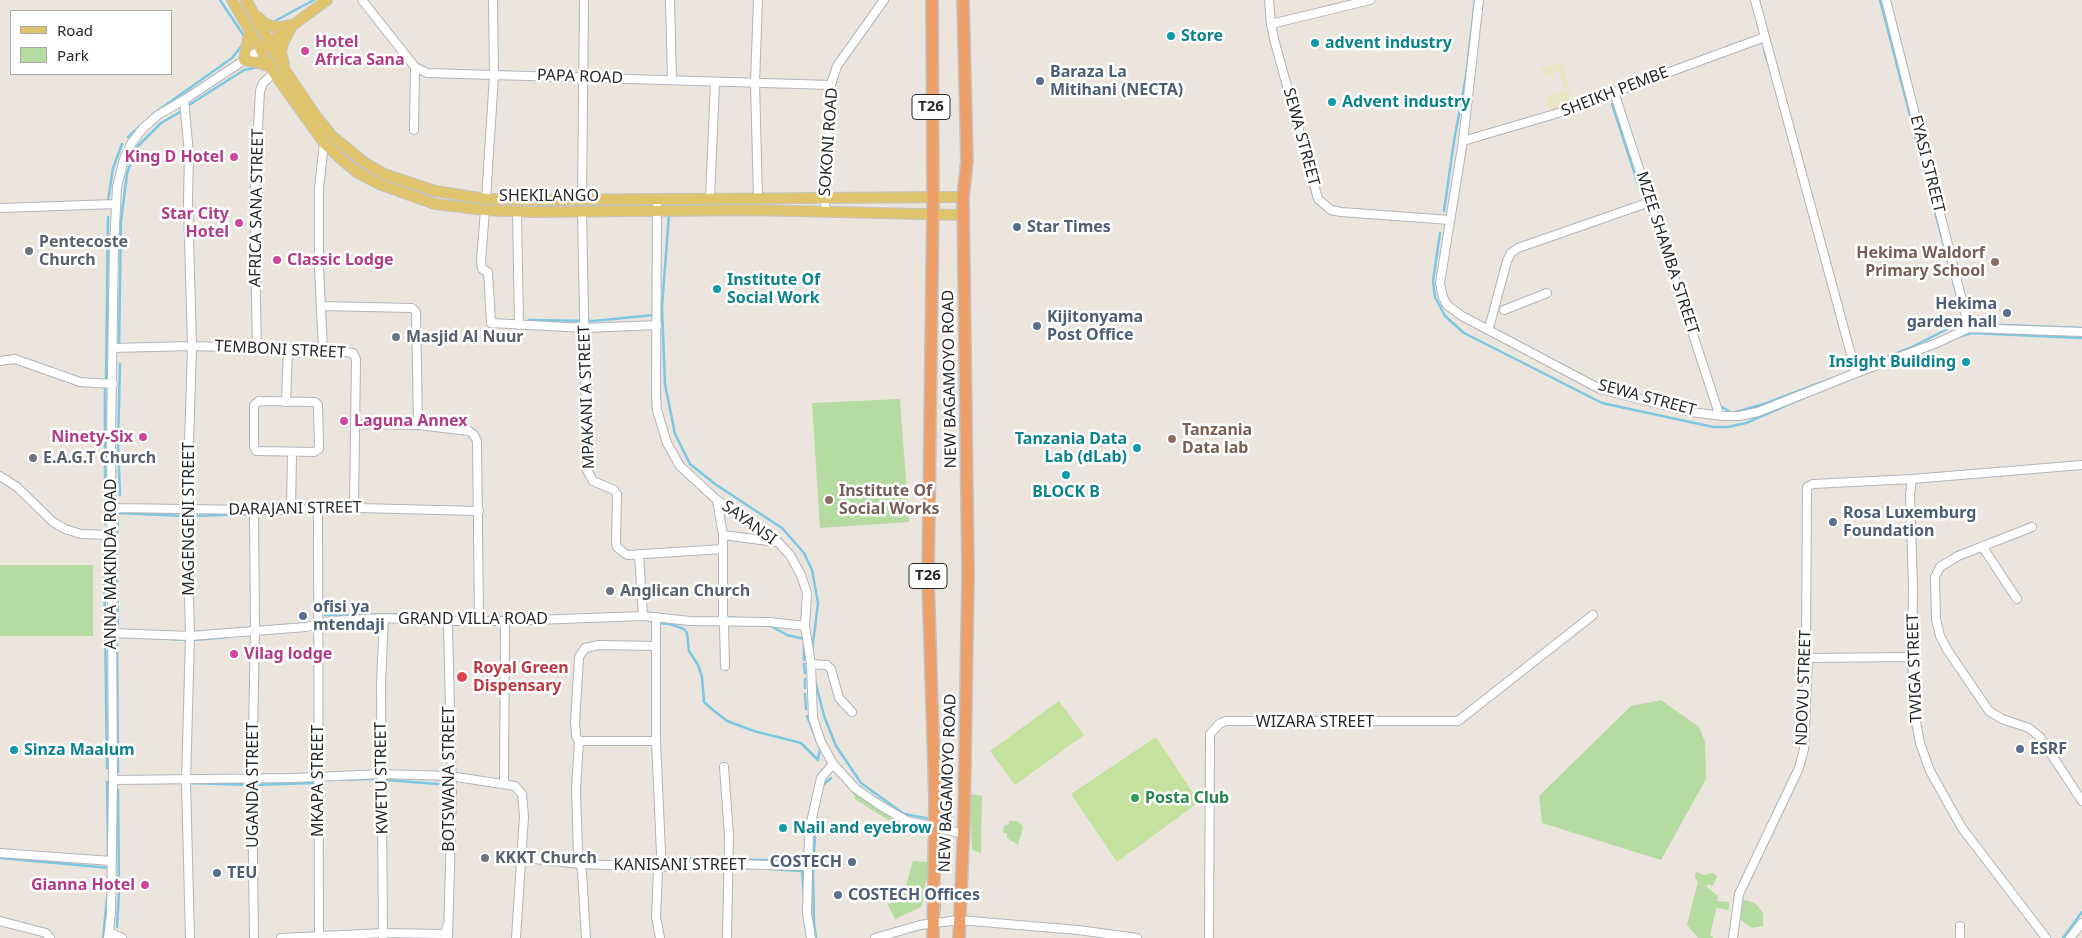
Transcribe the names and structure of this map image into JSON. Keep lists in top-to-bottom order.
{
  "streets": {
    "highway": ["T26", "NEW BAGAMOYO ROAD"],
    "main road": ["SHEKILANGO"],
    "street": [
      "PAPA ROAD",
      "SHEIKH PEMBE",
      "SEWA STREET",
      "SOKONI ROAD",
      "EYASI STREET",
      "AFRICA SANA STREET",
      "MZEE SHAMBA STREET",
      "TEMBONI STREET",
      "MPAKANI A STREET",
      "DARAJANI STREET",
      "MAGENGENI STREET",
      "SAYANSI",
      "ANNA MAKINDA ROAD",
      "GRAND VILLA ROAD",
      "TWIGA STREET",
      "NDOVU STREET",
      "WIZARA STREET",
      "KWETU STREET",
      "BOTSWANA STREET",
      "MKAPA STREET",
      "UGANDA STREET",
      "KANISANI STREET"
    ]
  },
  "crossings": [
    ["PAPA ROAD", "SOKONI ROAD"],
    ["SHEIKH PEMBE", "SEWA STREET"],
    ["SHEIKH PEMBE", "MZEE SHAMBA STREET"],
    ["SEWA STREET", "EYASI STREET"],
    ["SEWA STREET", "MZEE SHAMBA STREET"],
    ["SOKONI ROAD", "SHEKILANGO"],
    ["SHEKILANGO", "AFRICA SANA STREET"],
    ["SHEKILANGO", "NEW BAGAMOYO ROAD"],
    ["SHEKILANGO", "MPAKANI A STREET"],
    ["SHEKILANGO", "SAYANSI"],
    ["SHEKILANGO", "ANNA MAKINDA ROAD"],
    ["AFRICA SANA STREET", "TEMBONI STREET"],
    ["TEMBONI STREET", "DARAJANI STREET"],
    ["TEMBONI STREET", "MAGENGENI STREET"],
    ["TEMBONI STREET", "ANNA MAKINDA ROAD"],
    ["NEW BAGAMOYO ROAD", "SAYANSI"],
    ["DARAJANI STREET", "MAGENGENI STREET"],
    ["DARAJANI STREET", "ANNA MAKINDA ROAD"],
    ["DARAJANI STREET", "MKAPA STREET"],
    ["DARAJANI STREET", "UGANDA STREET"],
    ["MAGENGENI STREET", "ANNA MAKINDA ROAD"],
    ["MAGENGENI STREET", "GRAND VILLA ROAD"],
    ["SAYANSI", "GRAND VILLA ROAD"],
    ["ANNA MAKINDA ROAD", "GRAND VILLA ROAD"],
    ["GRAND VILLA ROAD", "KWETU STREET"],
    ["GRAND VILLA ROAD", "BOTSWANA STREET"],
    ["GRAND VILLA ROAD", "MKAPA STREET"],
    ["GRAND VILLA ROAD", "UGANDA STREET"],
    ["TWIGA STREET", "NDOVU STREET"]
  ],
  "places": [
    "Store",
    "advent industry",
    "Hotel Africa Sana",
    "Baraza La Mitihani (NECTA)",
    "Advent industry",
    "King D Hotel",
    "Star City Hotel",
    "Star Times",
    "Pentecoste Church",
    "Classic Lodge",
    "Hekima Waldorf Primary School",
    "Institute Of Social Work",
    "Hekima garden hall",
    "Kijitonyama Post Office",
    "Masjid Al Nuur",
    "Insight Building",
    "Laguna Annex",
    "Ninety-Six",
    "Tanzania Data lab",
    "Tanzania Data Lab (dLab)",
    "E.A.G.T Church",
    "BLOCK B",
    "Institute Of Social Works",
    "Rosa Luxemburg Foundation",
    "Anglican Church",
    "ofisi ya mtendaji",
    "Vilag lodge",
    "Royal Green Dispensary",
    "ESRF",
    "Sinza Maalum",
    "Posta Club",
    "Nail and eyebrow",
    "KKKT Church",
    "COSTECH",
    "TEU",
    "Gianna Hotel",
    "COSTECH Offices"
  ],
  "legend": ["Road", "Park"]
}
